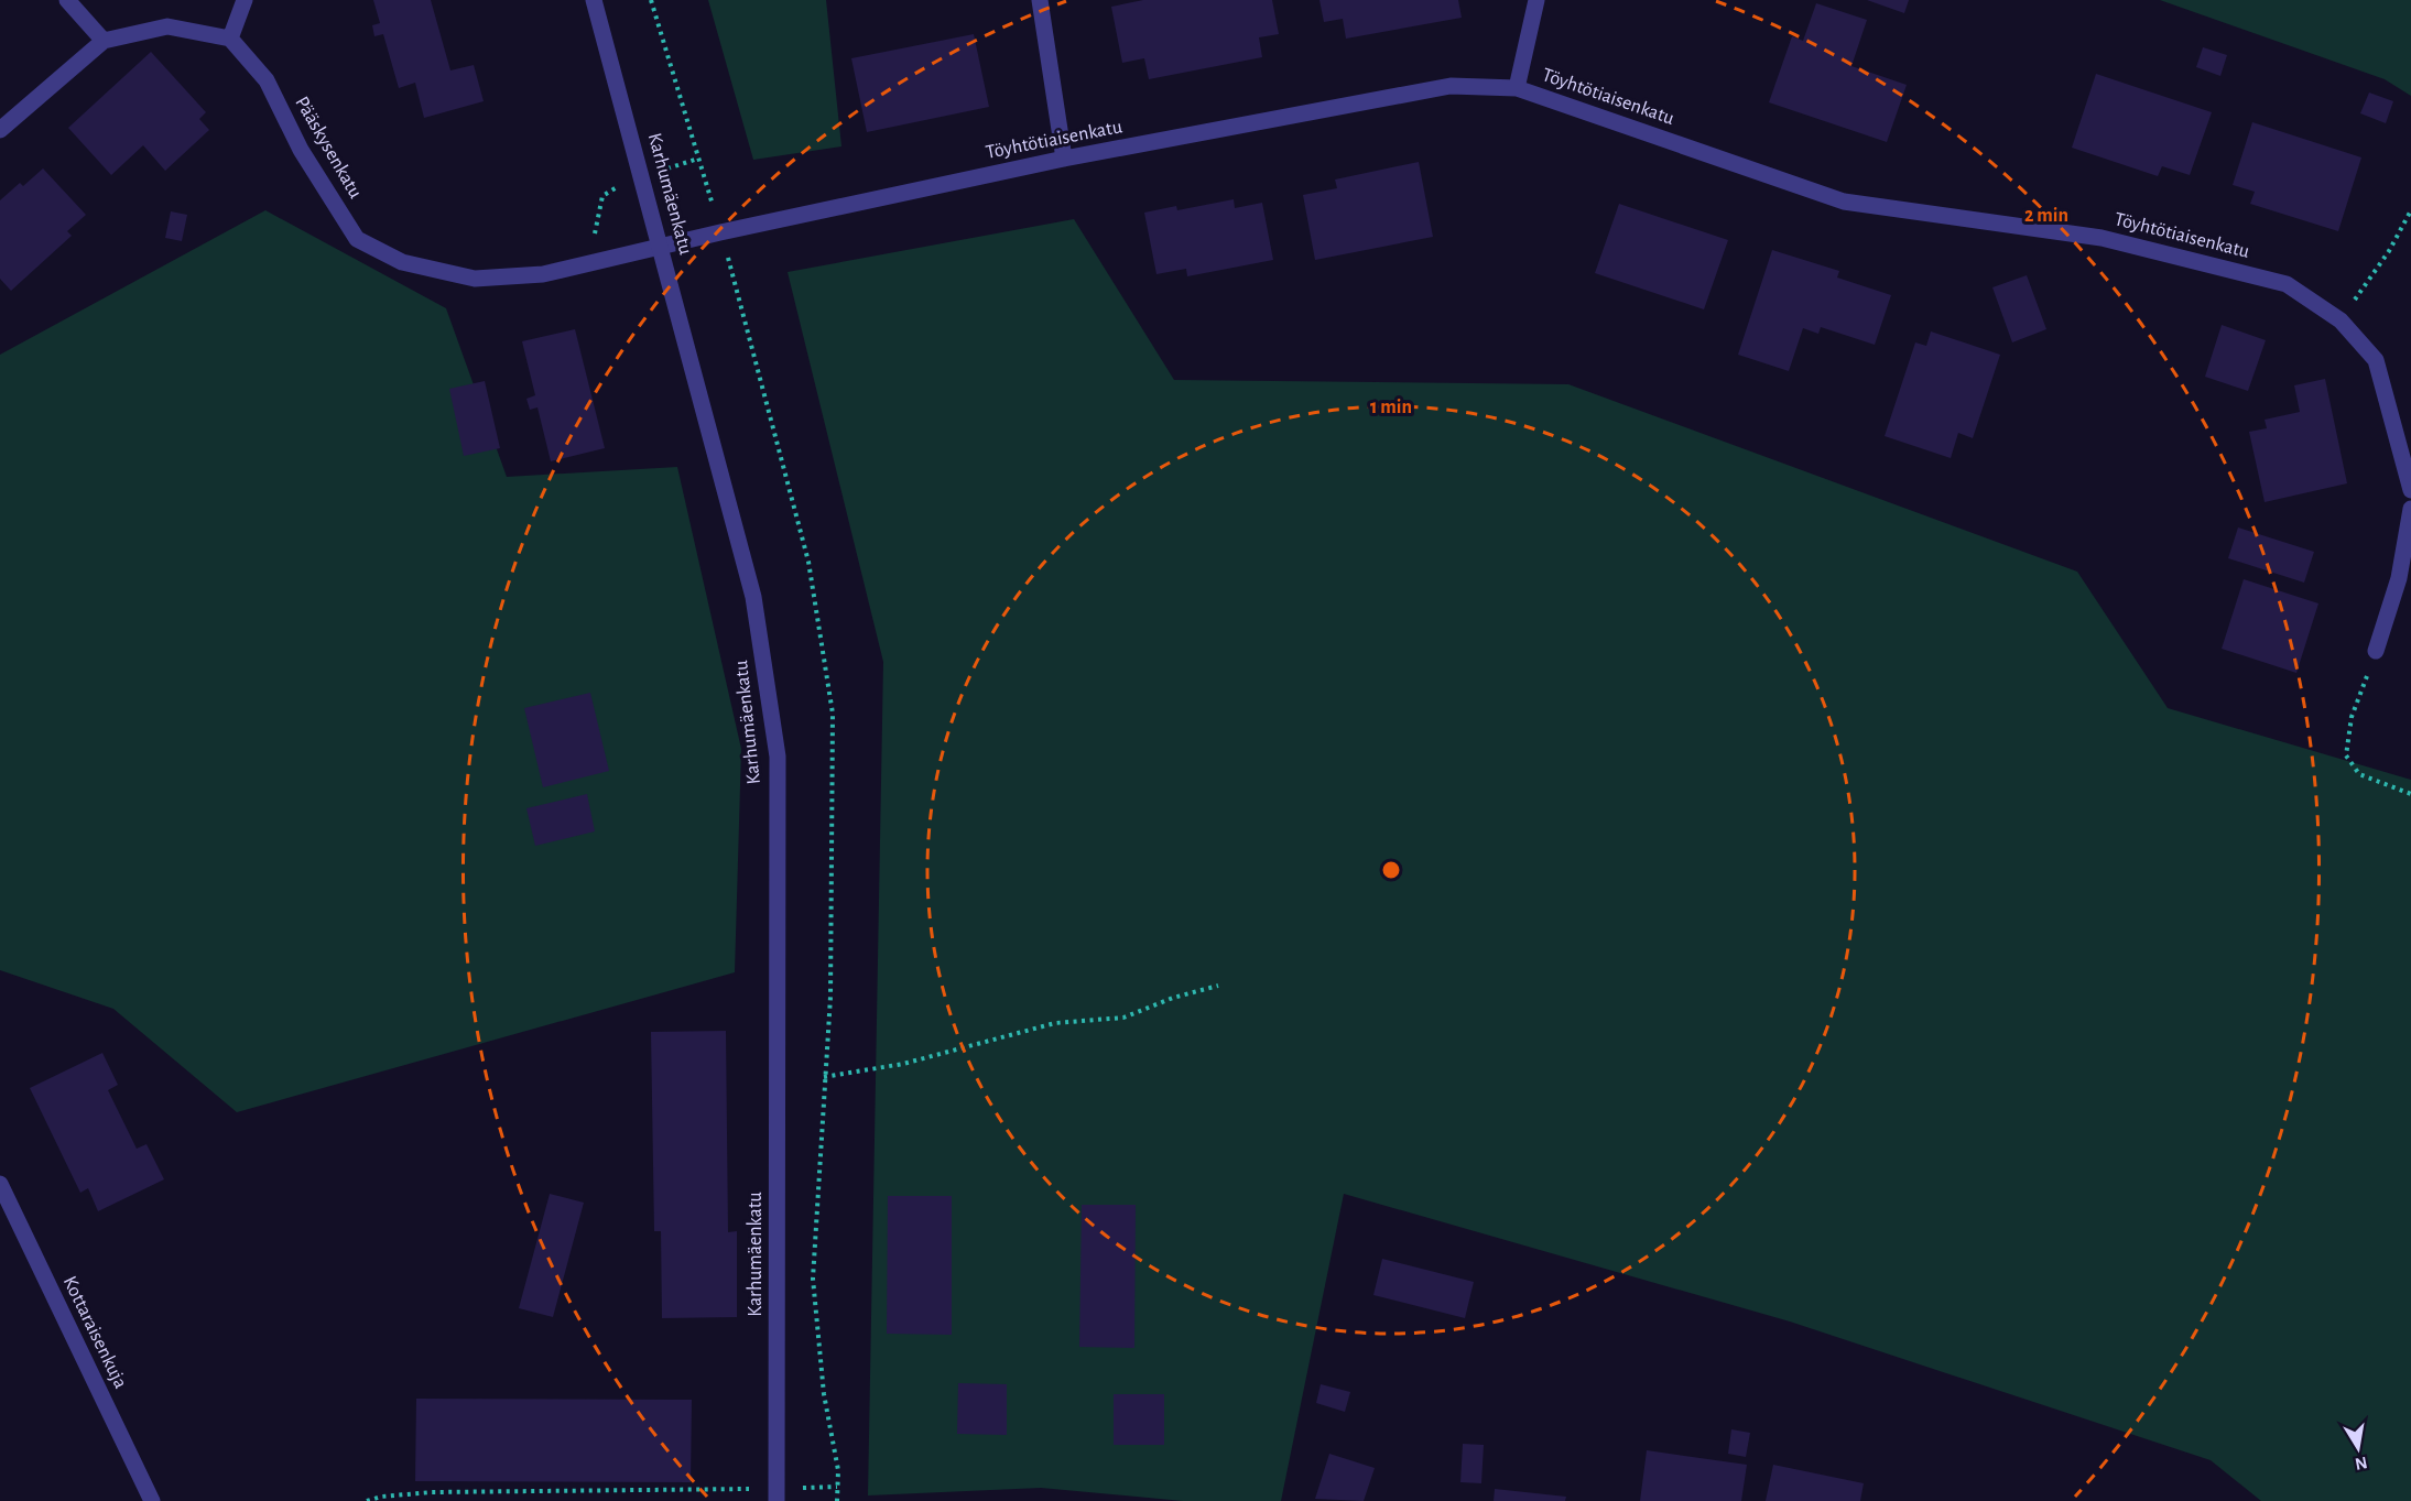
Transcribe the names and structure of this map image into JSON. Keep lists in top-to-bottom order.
{
  "streets": {
    "street": [
      "Töyhtötiaisenkatu",
      "Pääskysenkatu",
      "Karhumäenkatu",
      "Kottaraisenkuja"
    ]
  },
  "crossings": [
    ["Töyhtötiaisenkatu", "Pääskysenkatu"],
    ["Töyhtötiaisenkatu", "Karhumäenkatu"],
    ["Pääskysenkatu", "Karhumäenkatu"]
  ],
  "north": "bottom",
  "rings": ["2 min", "1 min"]
}
